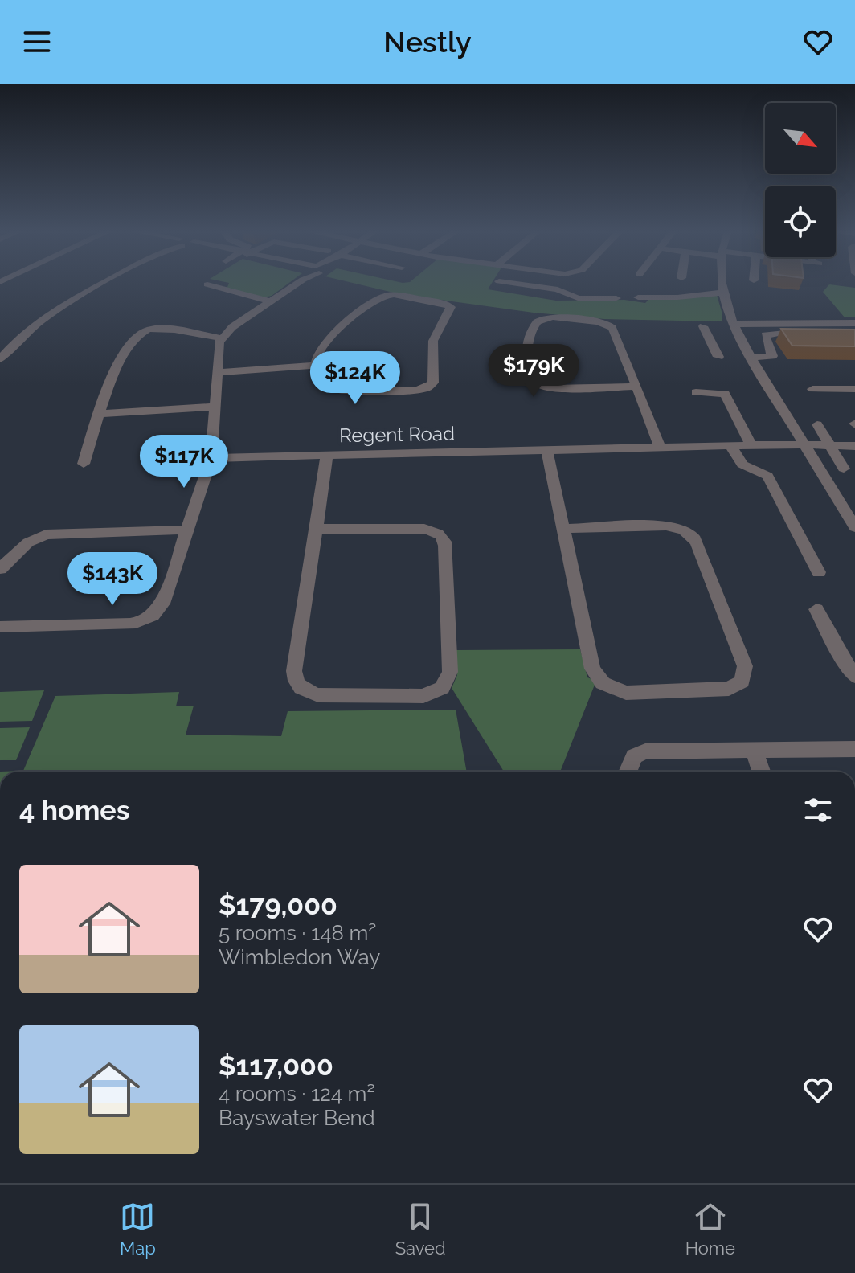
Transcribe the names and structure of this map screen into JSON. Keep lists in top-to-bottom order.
{
  "streets": {
    "street": ["Regent Road"]
  },
  "north": "bottom right",
  "page": {
    "header": "Nestly",
    "price": [
      "$179K",
      "$124K",
      "$117K",
      "$143K"
    ],
    "heading": "4 homes",
    "list": [
      {
        "name": "$179,000",
        "note": "5 rooms · 148 m² · Wimbledon Way"
      },
      {
        "name": "$117,000",
        "note": "4 rooms · 124 m² · Bayswater Bend"
      }
    ],
    "tabs": ["Map", "Saved", "Home"]
  }
}
